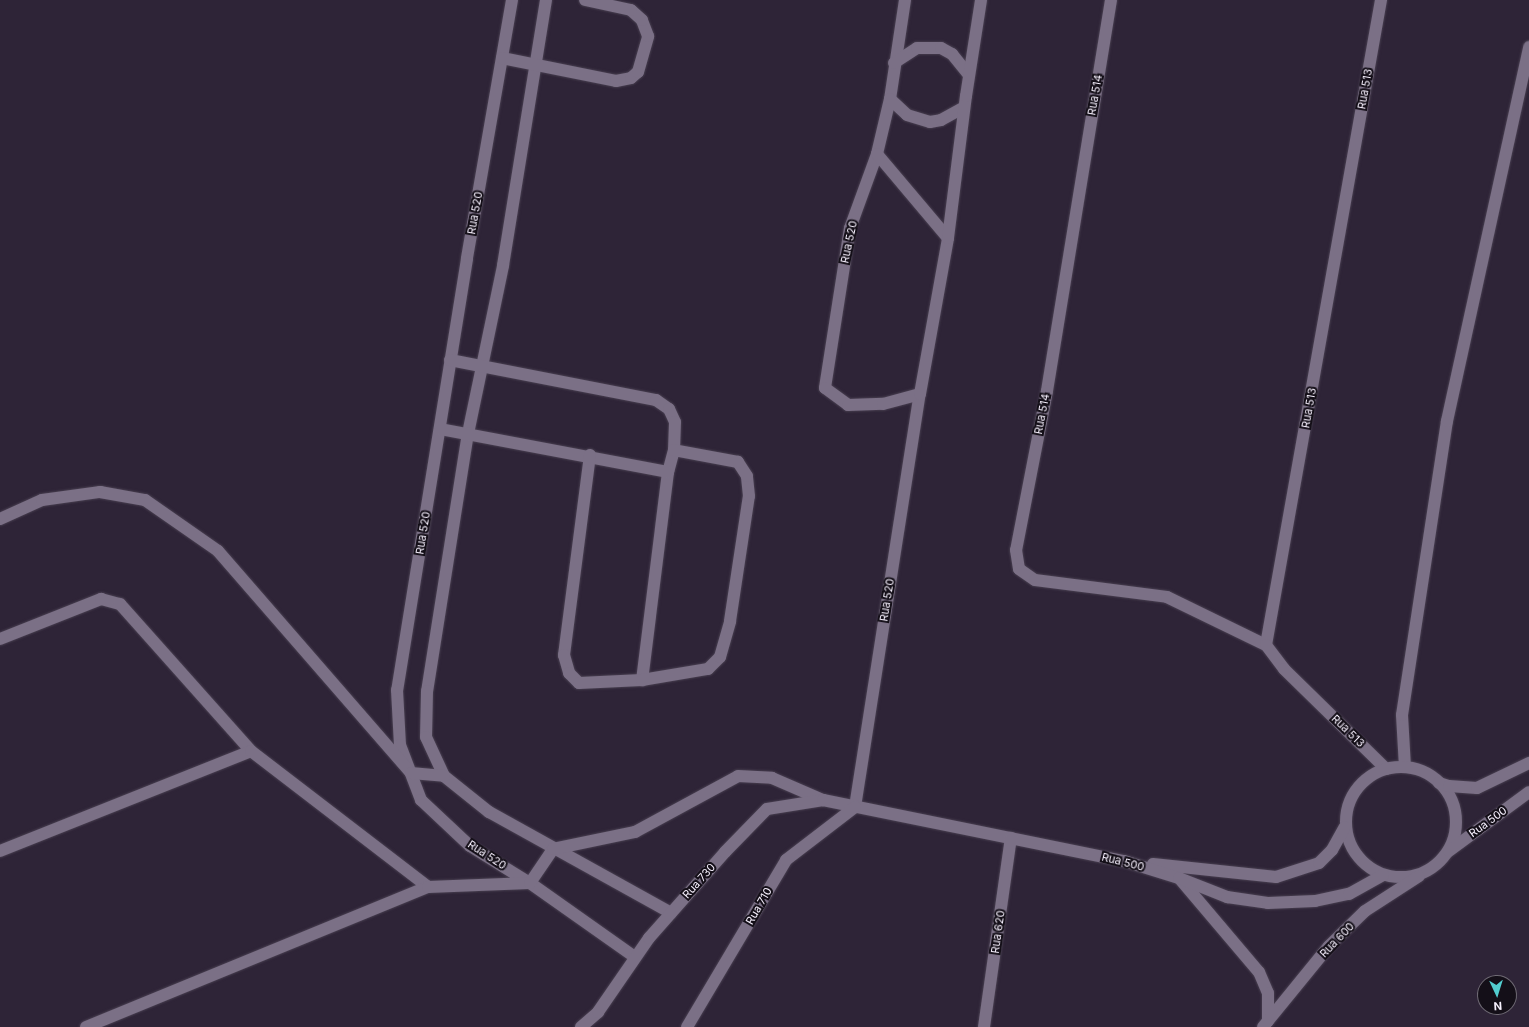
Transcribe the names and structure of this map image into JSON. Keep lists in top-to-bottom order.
{
  "streets": {
    "lane": [
      "Rua 513",
      "Rua 514",
      "Rua 520",
      "Rua 500",
      "Rua 730",
      "Rua 710",
      "Rua 620",
      "Rua 600"
    ]
  },
  "crossings": [
    ["Rua 513", "Rua 514"],
    ["Rua 513", "Rua 500"],
    ["Rua 513", "Rua 600"],
    ["Rua 520", "Rua 500"],
    ["Rua 520", "Rua 730"],
    ["Rua 520", "Rua 710"],
    ["Rua 500", "Rua 730"],
    ["Rua 500", "Rua 710"],
    ["Rua 500", "Rua 620"],
    ["Rua 500", "Rua 600"],
    ["Rua 730", "Rua 710"]
  ],
  "north": "bottom"
}
